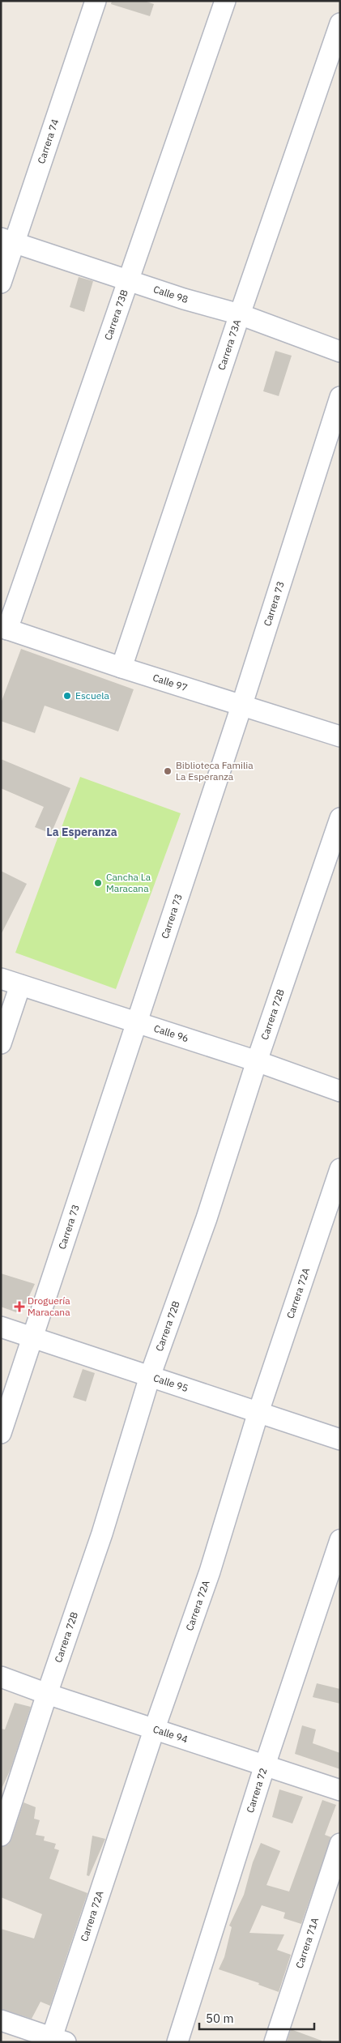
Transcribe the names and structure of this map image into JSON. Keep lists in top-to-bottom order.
{
  "streets": {
    "street": [
      "Carrera 74",
      "Calle 98",
      "Carrera 73B",
      "Carrera 73A",
      "Carrera 73",
      "Calle 97",
      "Carrera 72B",
      "Calle 96",
      "Carrera 72A",
      "Calle 95",
      "Calle 94",
      "Carrera 72",
      "Carrera 71A"
    ]
  },
  "crossings": [
    ["Carrera 74", "Calle 98"],
    ["Calle 98", "Carrera 73B"],
    ["Calle 98", "Carrera 73A"],
    ["Carrera 73B", "Calle 97"],
    ["Carrera 73A", "Calle 97"],
    ["Carrera 73", "Calle 97"],
    ["Carrera 73", "Calle 96"],
    ["Carrera 73", "Calle 95"],
    ["Carrera 72B", "Calle 96"],
    ["Carrera 72B", "Calle 95"],
    ["Carrera 72B", "Calle 94"],
    ["Carrera 72A", "Calle 95"],
    ["Carrera 72A", "Calle 94"],
    ["Calle 94", "Carrera 72"]
  ],
  "districts": ["La Esperanza"],
  "places": {
    "other": ["Escuela", "Biblioteca Familia La Esperanza", "Cancha La Maracana"],
    "health": ["Droguería Maracana"]
  },
  "scale_bar": "50 m"
}
